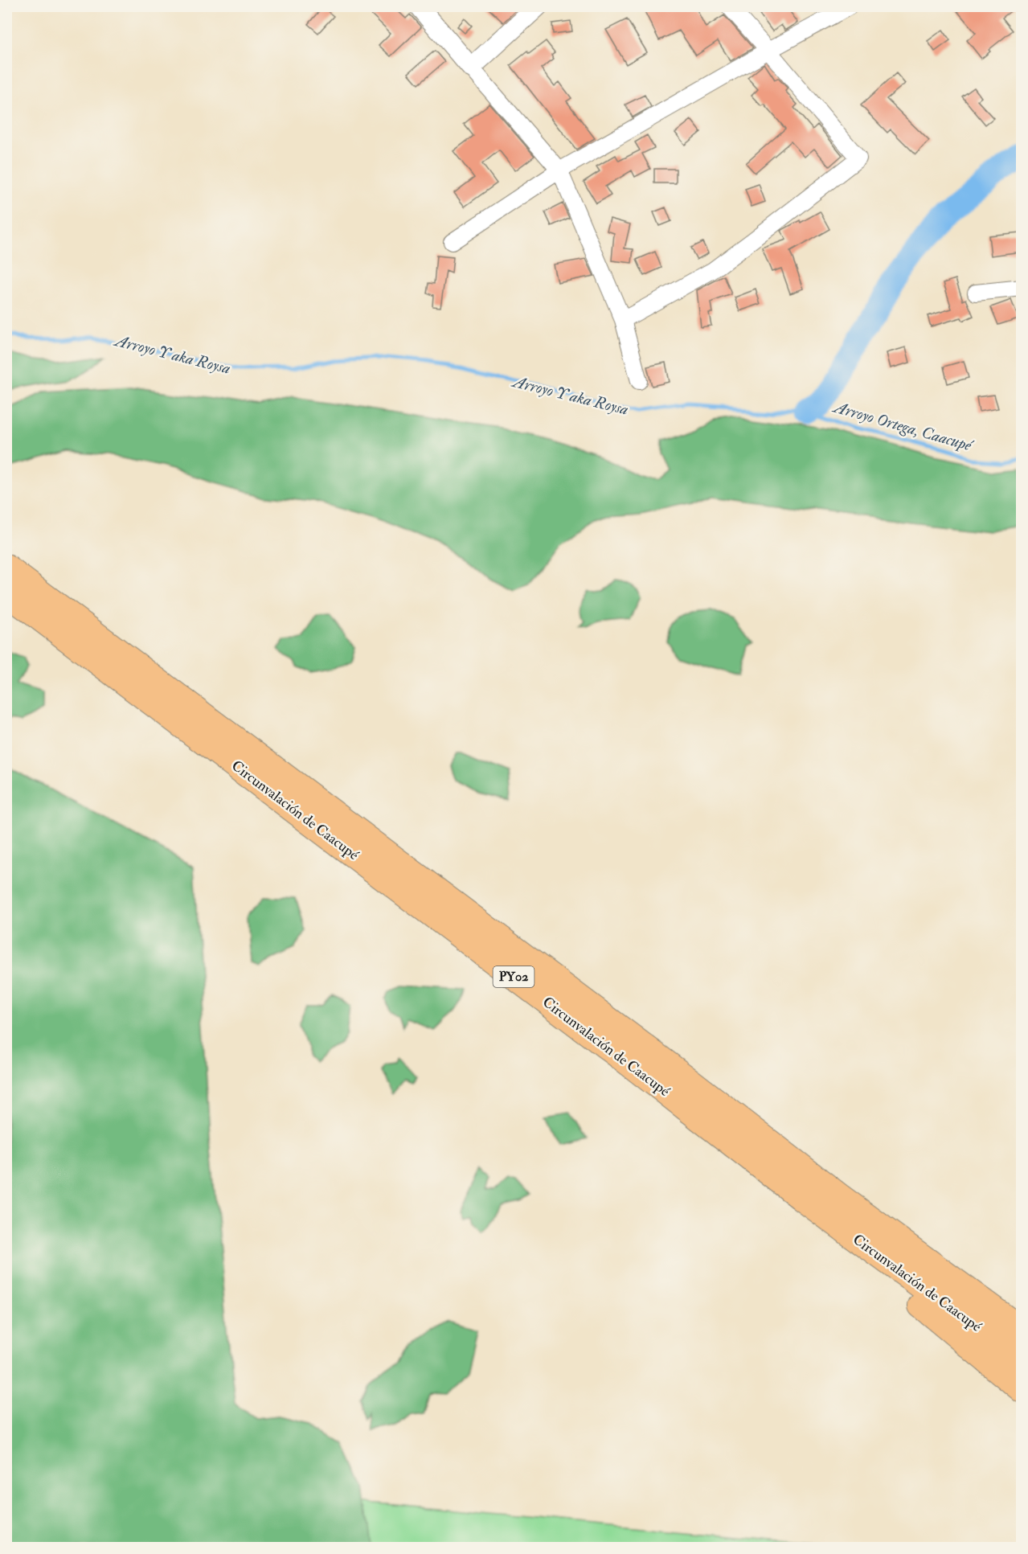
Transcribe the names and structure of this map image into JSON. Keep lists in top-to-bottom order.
{
  "streets": {
    "highway": ["Circunvalación de Caacupé", "PY02"]
  },
  "water": ["Arroyo Y aka Roysa", "Arroyo Ortega, Caacupé"]
}
